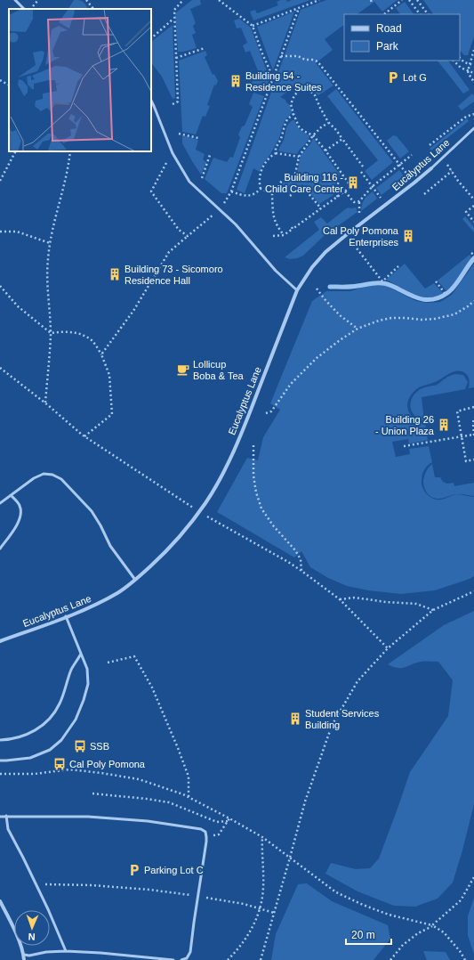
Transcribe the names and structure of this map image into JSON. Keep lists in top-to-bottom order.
{
  "streets": {
    "street": ["Eucalyptus Lane"]
  },
  "places": {
    "parking": ["Lot G", "Parking Lot C"],
    "building": [
      "Building 54 - Residence Suites",
      "Building 116 - Child Care Center",
      "Cal Poly Pomona Enterprises",
      "Building 73 - Sicomoro Residence Hall",
      "Building 26 - Union Plaza",
      "Student Services Building"
    ],
    "cafe": ["Lollicup Boba & Tea"],
    "bus stop": ["SSB", "Cal Poly Pomona"]
  },
  "legend": ["Road", "Park"],
  "scale_bar": "20 m",
  "north": "bottom"
}
